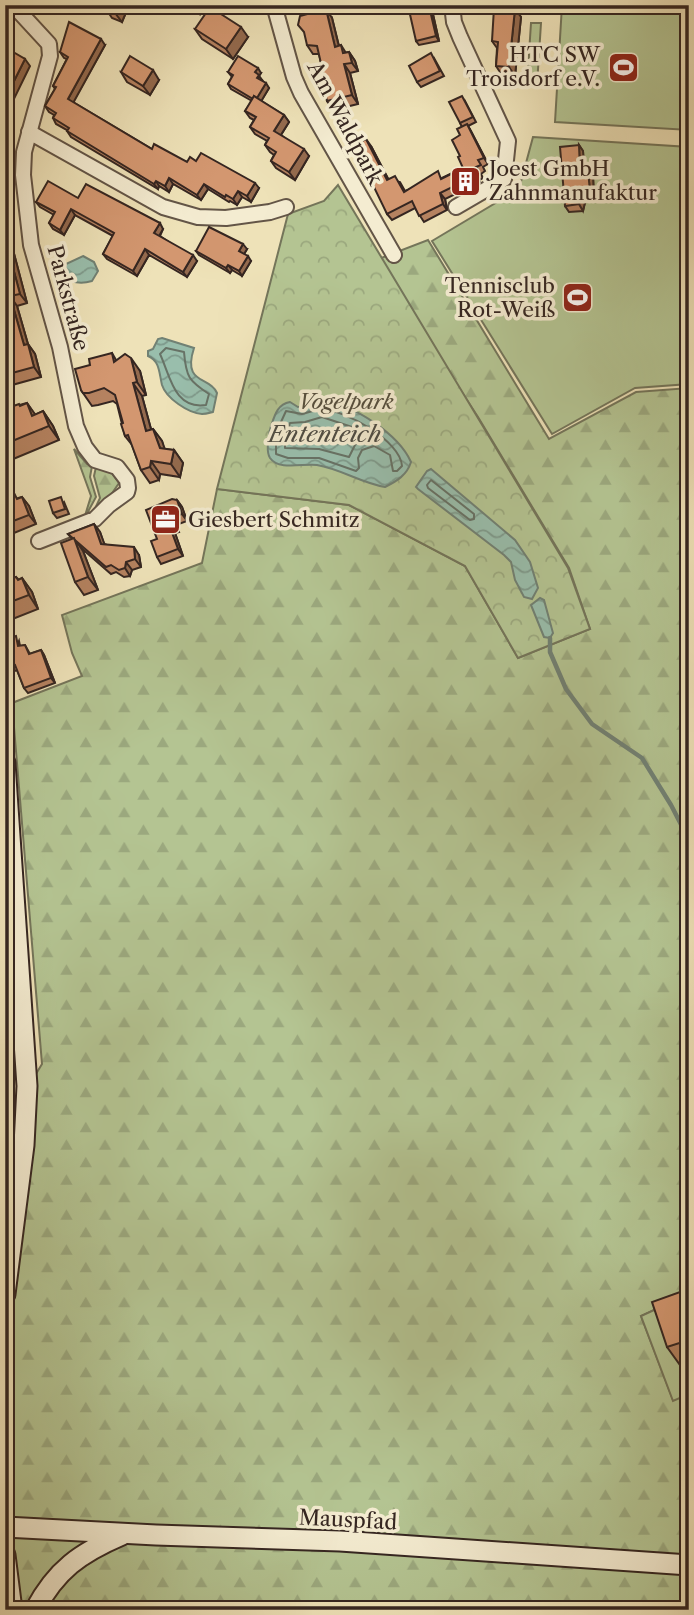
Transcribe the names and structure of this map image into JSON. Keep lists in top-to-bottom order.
{
  "streets": {
    "street": ["Am Waldpark", "Parkstraße", "Mauspfad"]
  },
  "water": ["Ententeich"],
  "parks": ["Vogelpark"],
  "places": {
    "sports": ["HTC SW Troisdorf e.V.", "Tennisclub Rot-Weiß"],
    "building": ["Joest GmbH Zahnmanufaktur"],
    "office": ["Giesbert Schmitz"]
  }
}
